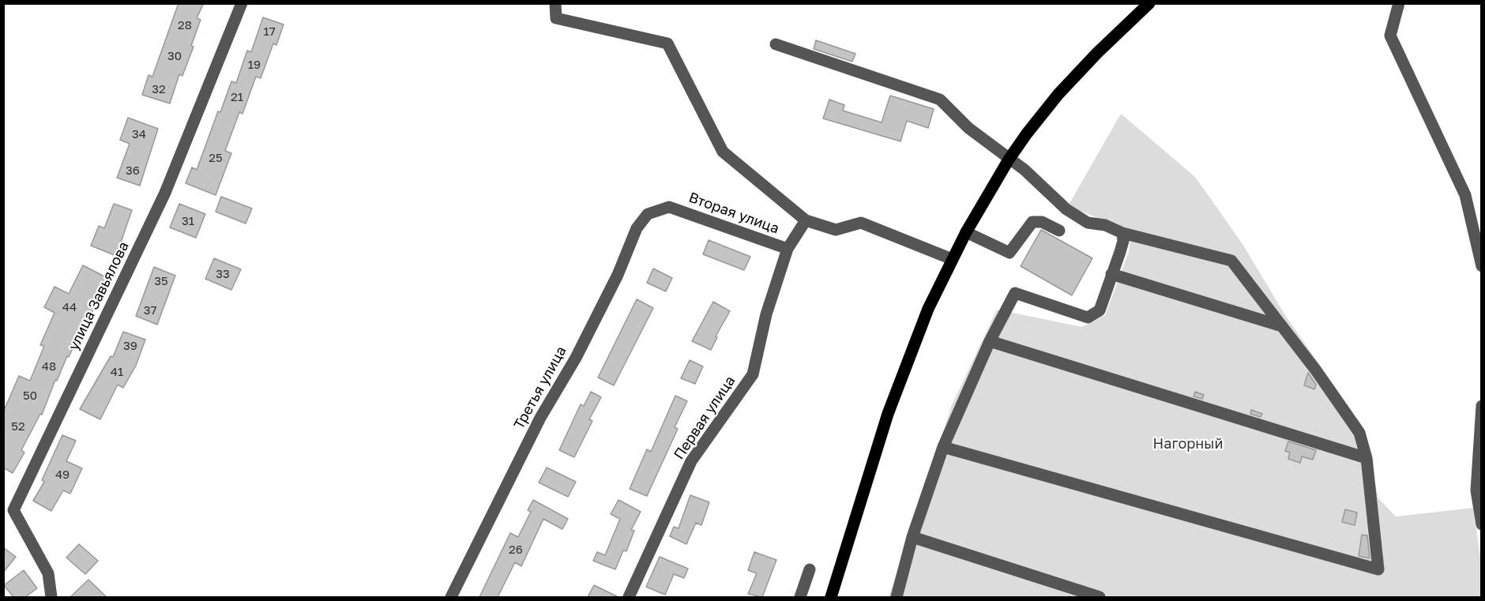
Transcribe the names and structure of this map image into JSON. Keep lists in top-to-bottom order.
{
  "streets": {
    "street": [
      "Вторая улица",
      "улица Завьялова",
      "Третья улица",
      "Первая улица"
    ]
  },
  "crossings": [
    ["Вторая улица", "Третья улица"],
    ["Вторая улица", "Первая улица"]
  ],
  "parks": ["Нагорный"],
  "house_numbers": [
    "28",
    "17",
    "30",
    "19",
    "32",
    "21",
    "34",
    "25",
    "36",
    "31",
    "33",
    "35",
    "44",
    "37",
    "39",
    "48",
    "41",
    "50",
    "52",
    "49",
    "26"
  ]
}
